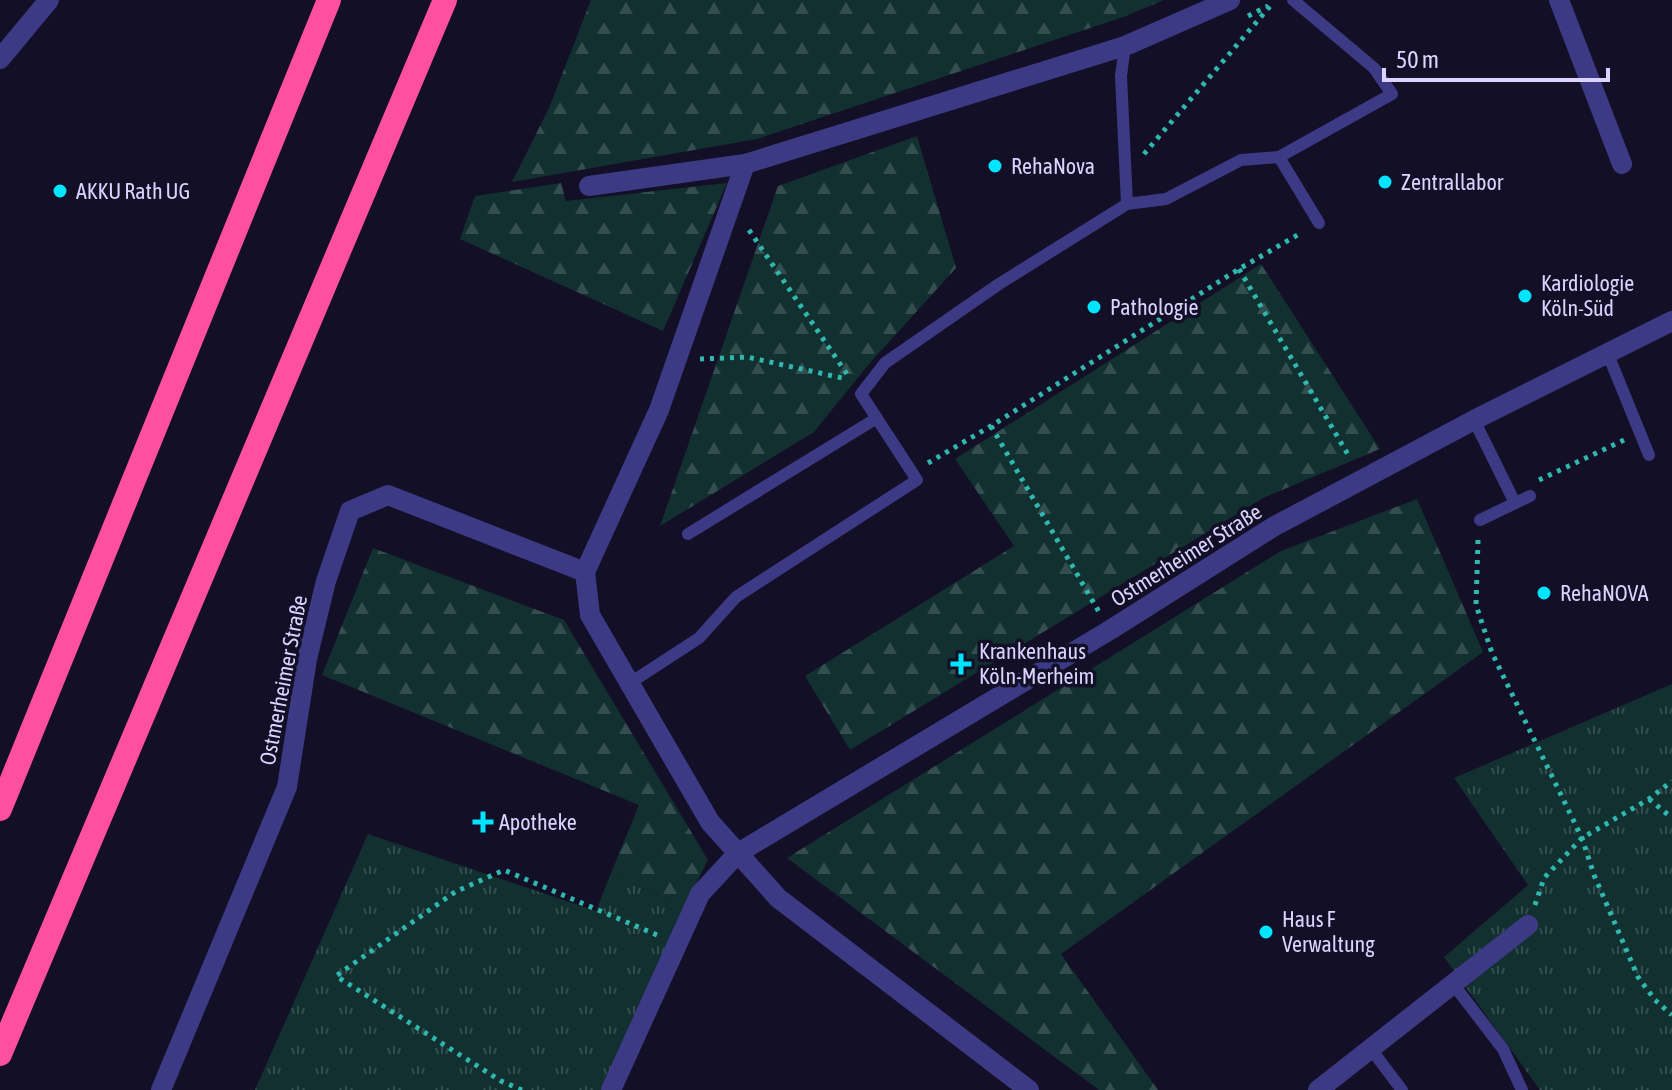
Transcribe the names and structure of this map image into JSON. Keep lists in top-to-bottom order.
{
  "streets": {
    "street": ["Ostmerheimer Straße"]
  },
  "places": {
    "other": [
      "RehaNova",
      "Zentrallabor",
      "AKKU Rath UG",
      "Kardiologie Köln-Süd",
      "Pathologie",
      "RehaNOVA",
      "Haus F Verwaltung"
    ],
    "health": ["Krankenhaus Köln-Merheim", "Apotheke"]
  },
  "scale_bar": "50 m"
}
